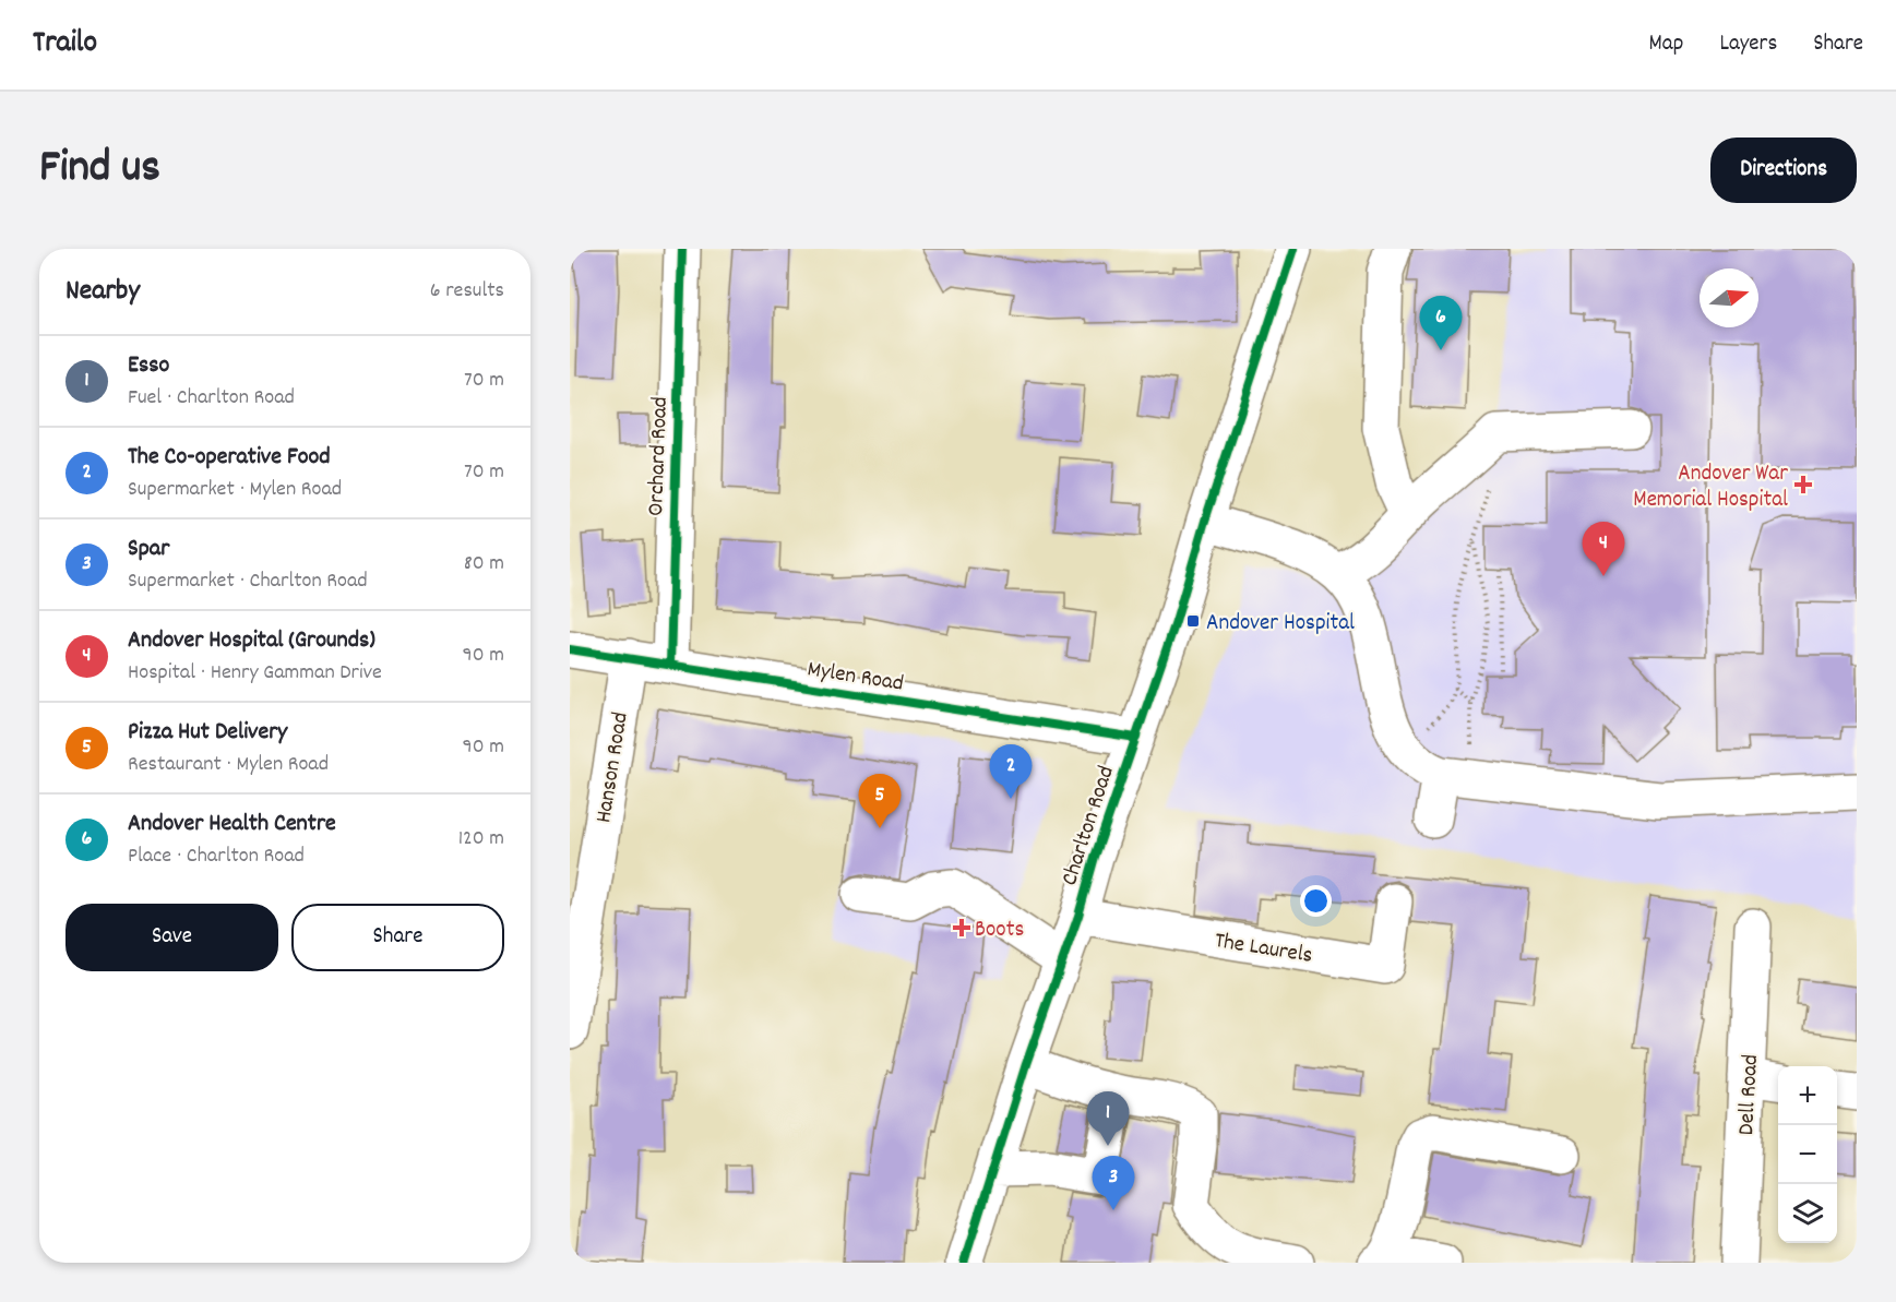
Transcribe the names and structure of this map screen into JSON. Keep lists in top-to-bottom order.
{
  "streets": {
    "street": [
      "Orchard Road",
      "Mylen Road",
      "Hanson Road",
      "Charlton Road",
      "The Laurels",
      "Dell Road"
    ]
  },
  "crossings": [
    ["Orchard Road", "Mylen Road"],
    ["Mylen Road", "Hanson Road"],
    ["Mylen Road", "Charlton Road"],
    ["Charlton Road", "The Laurels"]
  ],
  "places": {
    "health": ["Andover War Memorial Hospital", "Boots"],
    "transit": ["Andover Hospital"]
  },
  "north": "right",
  "page": {
    "header": "Trailo",
    "nav": ["Map", "Layers", "Share"],
    "title": "Find us",
    "buttons": [
      "Directions",
      ["Save", "Share"]
    ],
    "heading": ["Nearby", "6 results"],
    "pins": [
      "6",
      "4",
      "2",
      "5",
      "1",
      "3"
    ],
    "list": [
      {
        "mark": "1",
        "name": "Esso",
        "note": "Fuel · Charlton Road",
        "value": "70 m"
      },
      {
        "mark": "2",
        "name": "The Co-operative Food",
        "note": "Supermarket · Mylen Road",
        "value": "70 m"
      },
      {
        "mark": "3",
        "name": "Spar",
        "note": "Supermarket · Charlton Road",
        "value": "80 m"
      },
      {
        "mark": "4",
        "name": "Andover Hospital (Grounds)",
        "note": "Hospital · Henry Gamman Drive",
        "value": "90 m"
      },
      {
        "mark": "5",
        "name": "Pizza Hut Delivery",
        "note": "Restaurant · Mylen Road",
        "value": "90 m"
      },
      {
        "mark": "6",
        "name": "Andover Health Centre",
        "note": "Place · Charlton Road",
        "value": "120 m"
      }
    ],
    "map_buttons": ["+", "−"]
  }
}
